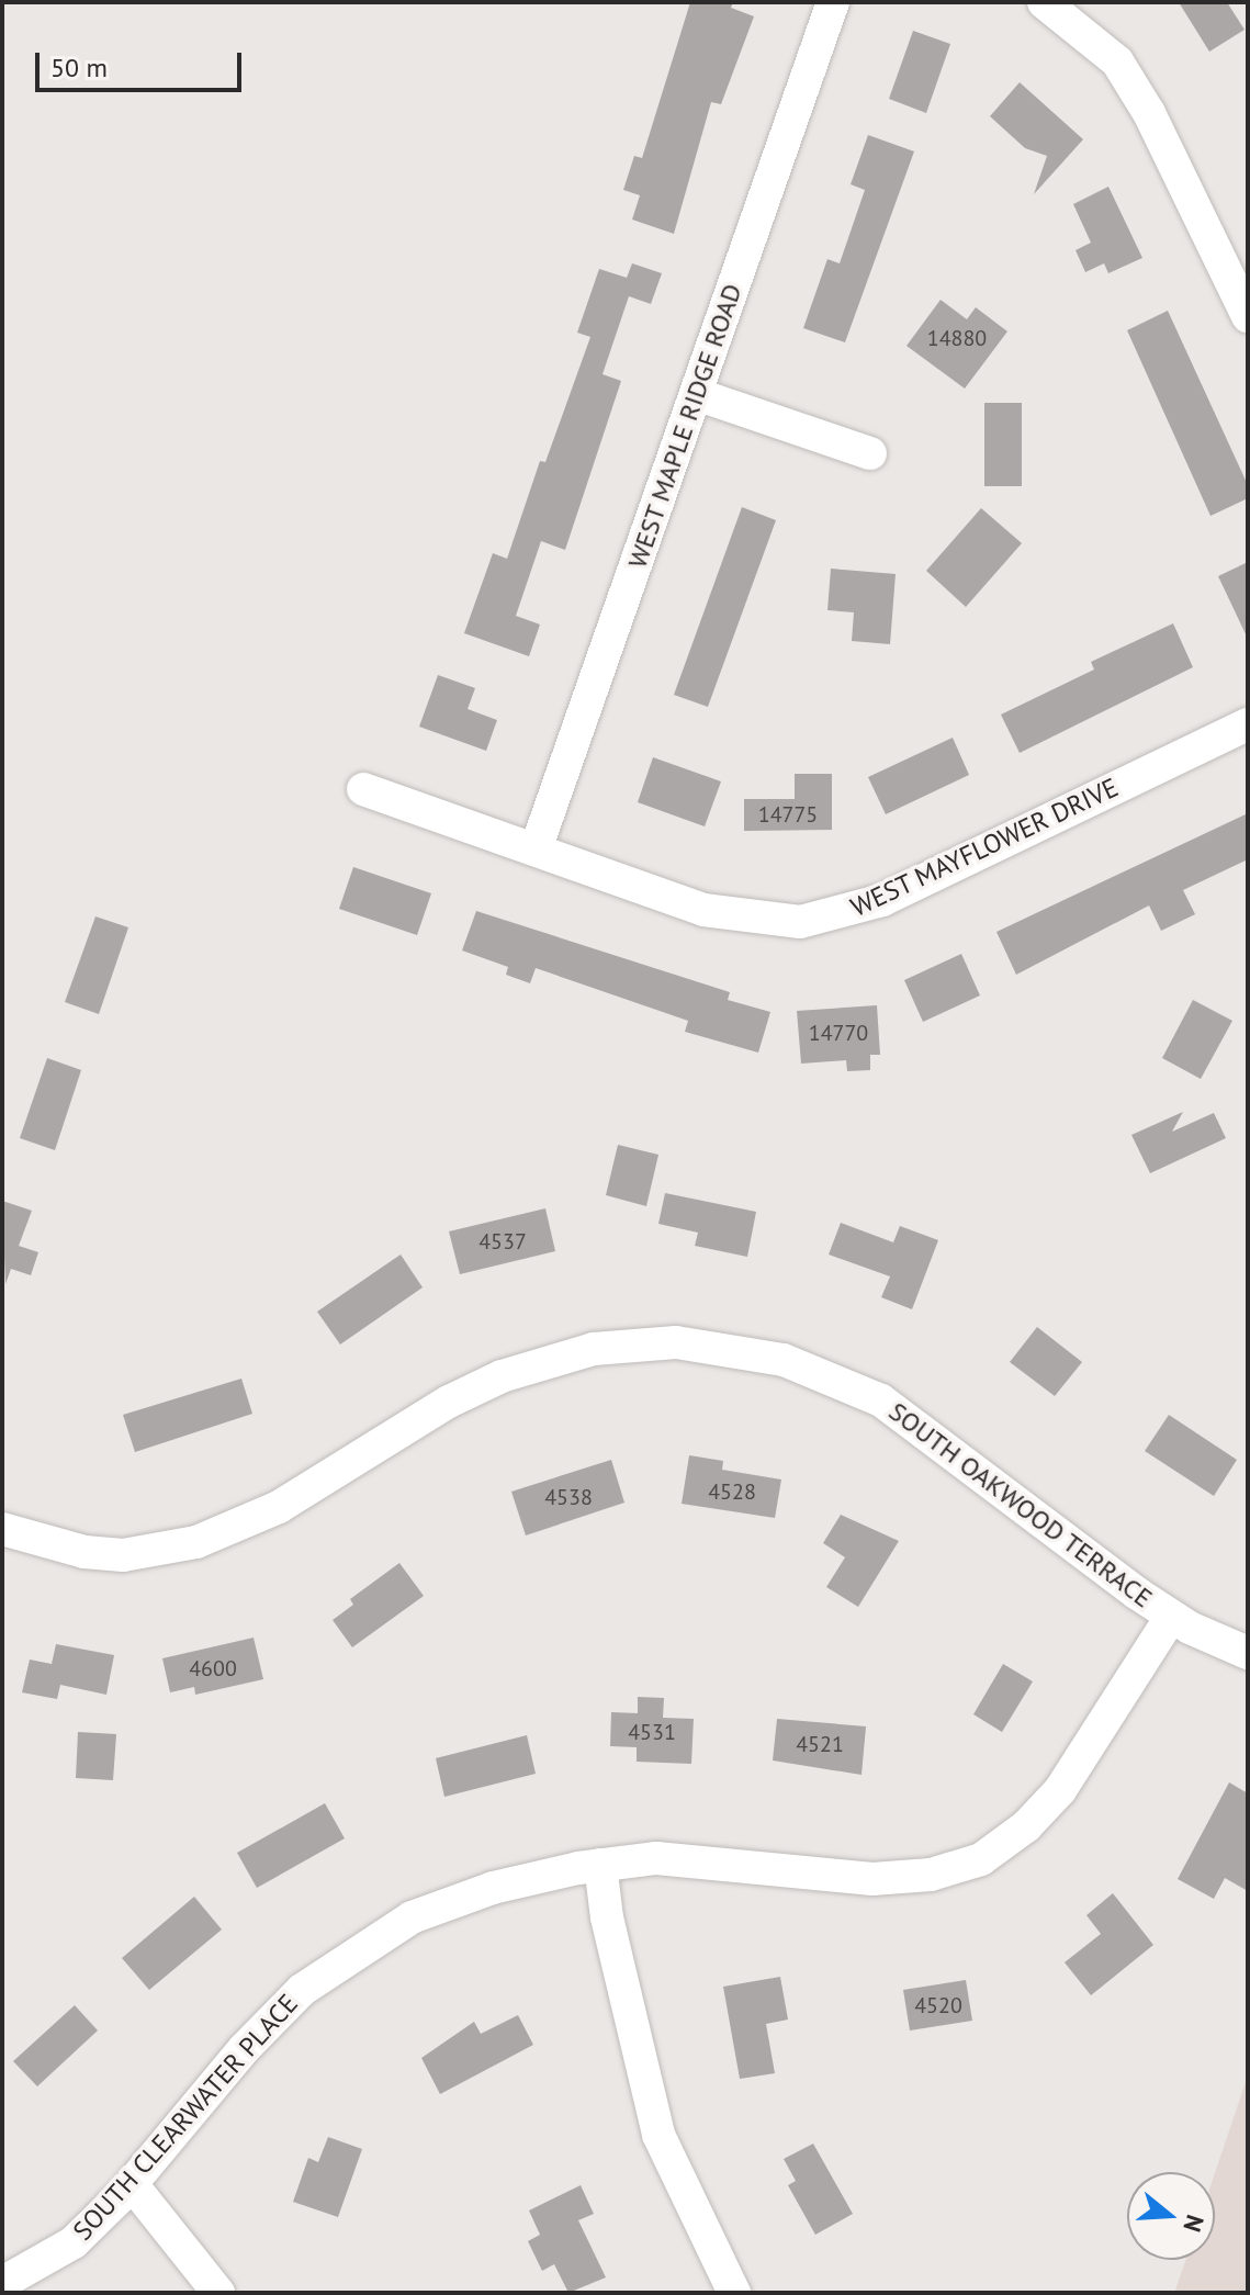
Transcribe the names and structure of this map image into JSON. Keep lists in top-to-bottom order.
{
  "streets": {
    "street": [
      "WEST MAPLE RIDGE ROAD",
      "WEST MAYFLOWER DRIVE",
      "SOUTH OAKWOOD TERRACE",
      "SOUTH CLEARWATER PLACE"
    ]
  },
  "crossings": [
    ["WEST MAPLE RIDGE ROAD", "WEST MAYFLOWER DRIVE"],
    ["SOUTH OAKWOOD TERRACE", "SOUTH CLEARWATER PLACE"]
  ],
  "house_numbers": [
    "14880",
    "14775",
    "14770",
    "4537",
    "4528",
    "4538",
    "4600",
    "4531",
    "4521",
    "4520"
  ],
  "scale_bar": "50 m",
  "north": "right"
}
